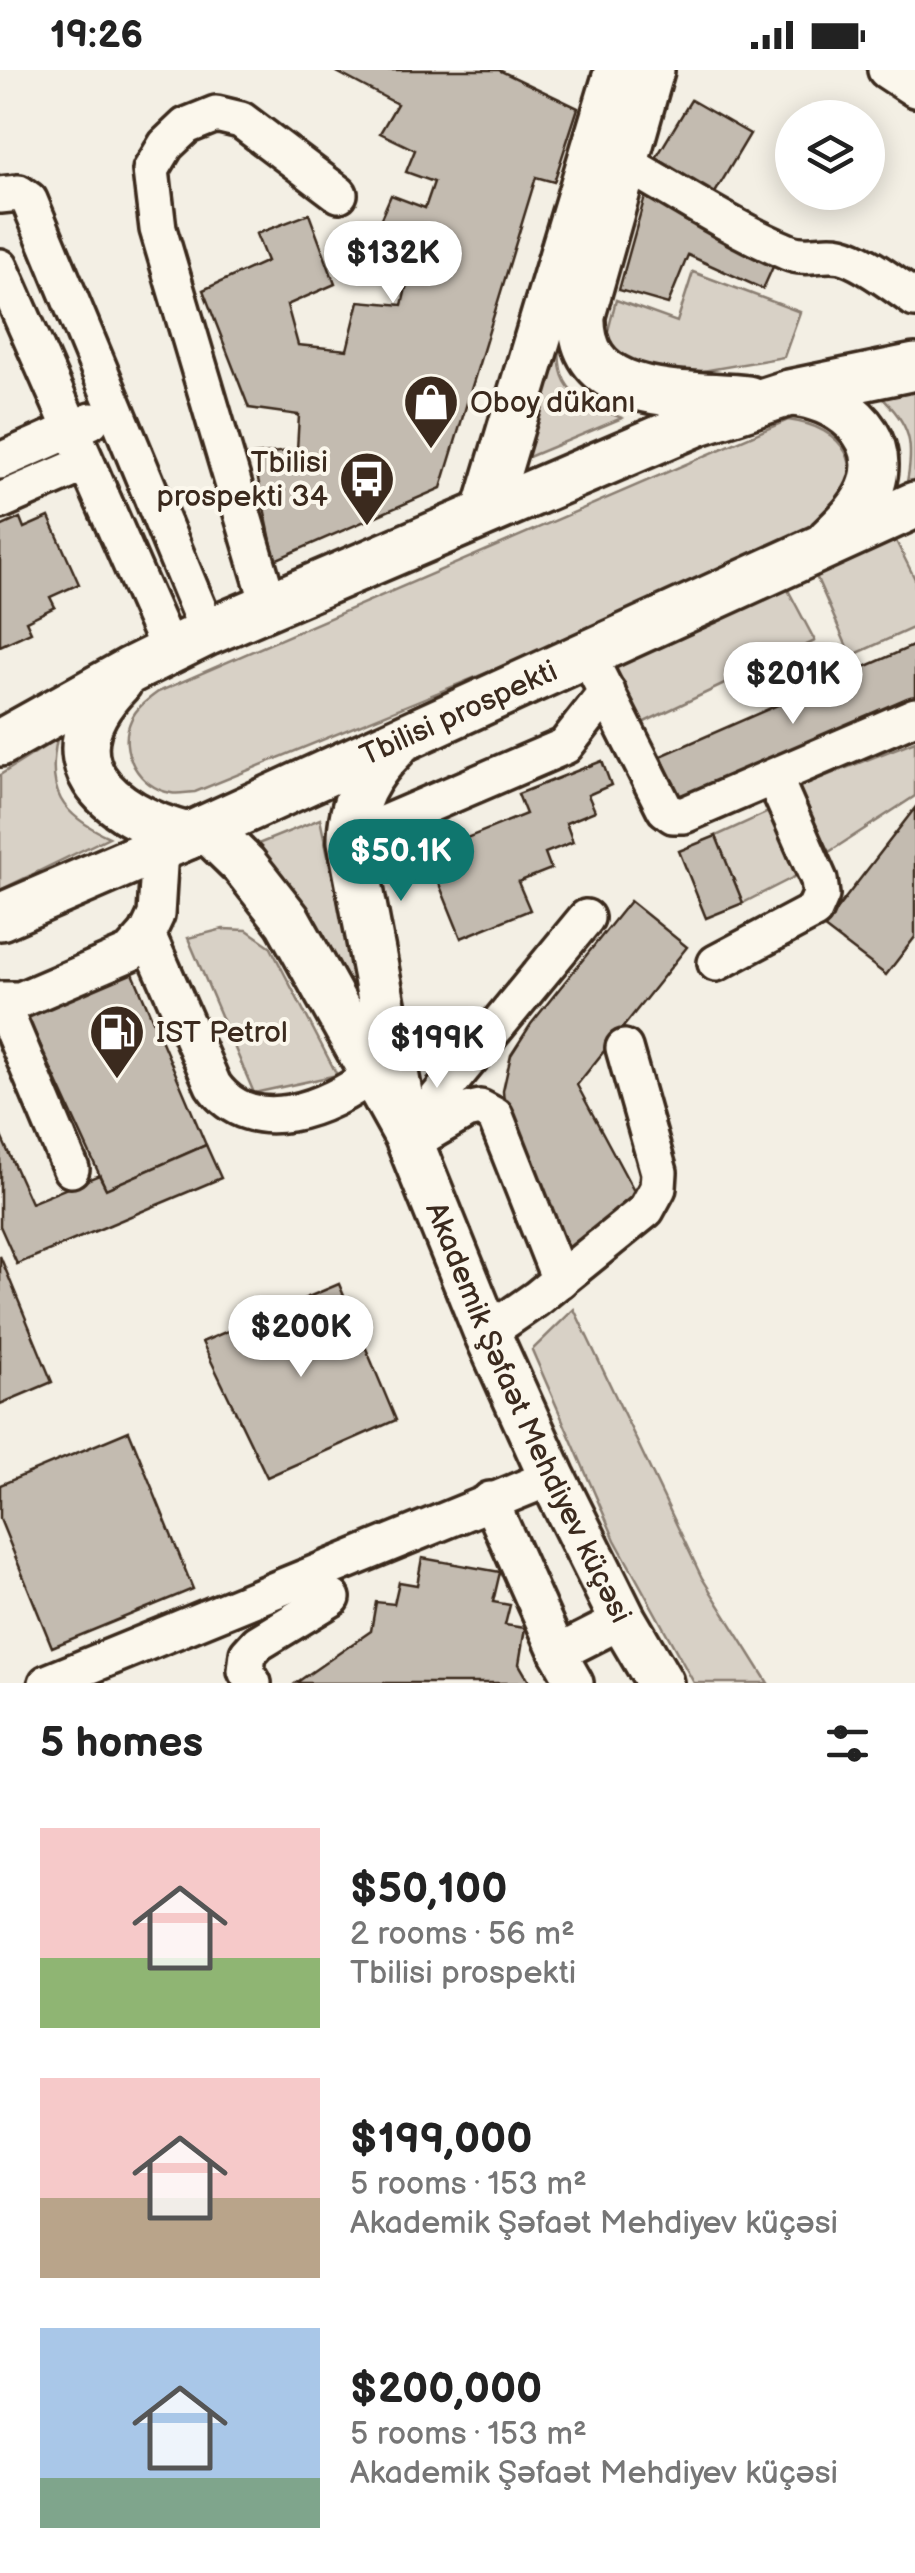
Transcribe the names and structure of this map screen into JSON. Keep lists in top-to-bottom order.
{
  "streets": {
    "main road": ["Tbilisi prospekti", "Akademik Şəfaət Mehdiyev küçəsi"]
  },
  "places": {
    "shop": ["Oboy dükanı"],
    "bus stop": ["Tbilisi prospekti 34"],
    "fuel station": ["IST Petrol"]
  },
  "page": {
    "status": "19:26",
    "price": [
      "$132K",
      "$201K",
      "$50.1K",
      "$199K",
      "$200K"
    ],
    "heading": "5 homes",
    "list": [
      {
        "name": "$50,100",
        "note": "2 rooms · 56 m² · Tbilisi prospekti"
      },
      {
        "name": "$199,000",
        "note": "5 rooms · 153 m² · Akademik Şəfaət Mehdiyev küçəsi"
      },
      {
        "name": "$200,000",
        "note": "5 rooms · 153 m² · Akademik Şəfaət Mehdiyev küçəsi"
      }
    ]
  }
}
